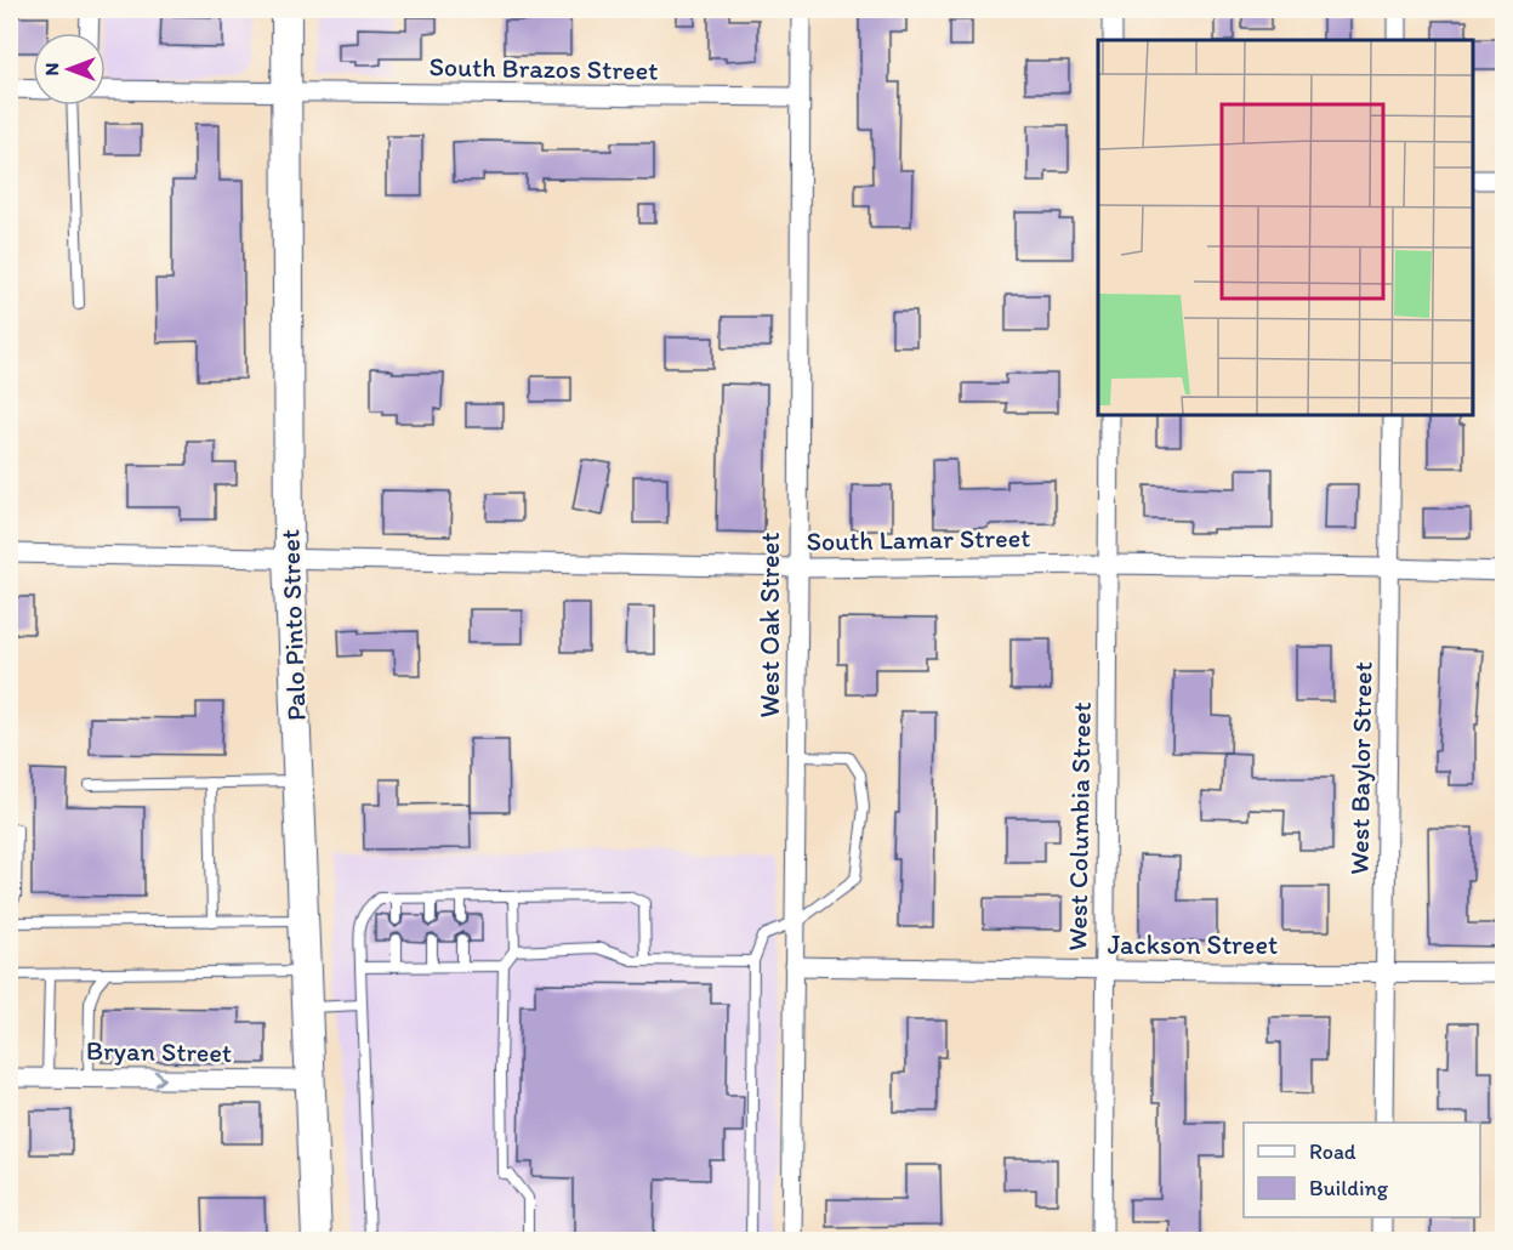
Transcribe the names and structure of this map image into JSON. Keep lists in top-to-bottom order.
{
  "streets": {
    "main road": ["Palo Pinto Street"],
    "street": [
      "South Brazos Street",
      "South Lamar Street",
      "West Oak Street",
      "West Baylor Street",
      "West Columbia Street",
      "Jackson Street",
      "Bryan Street"
    ]
  },
  "crossings": [
    ["South Brazos Street", "Palo Pinto Street"],
    ["South Brazos Street", "West Oak Street"],
    ["South Lamar Street", "Palo Pinto Street"],
    ["South Lamar Street", "West Oak Street"],
    ["South Lamar Street", "West Baylor Street"],
    ["South Lamar Street", "West Columbia Street"],
    ["Palo Pinto Street", "Bryan Street"],
    ["West Oak Street", "Jackson Street"],
    ["West Baylor Street", "Jackson Street"],
    ["West Columbia Street", "Jackson Street"]
  ],
  "one_way": ["Bryan Street"],
  "legend": ["Road", "Building"],
  "north": "left"
}
